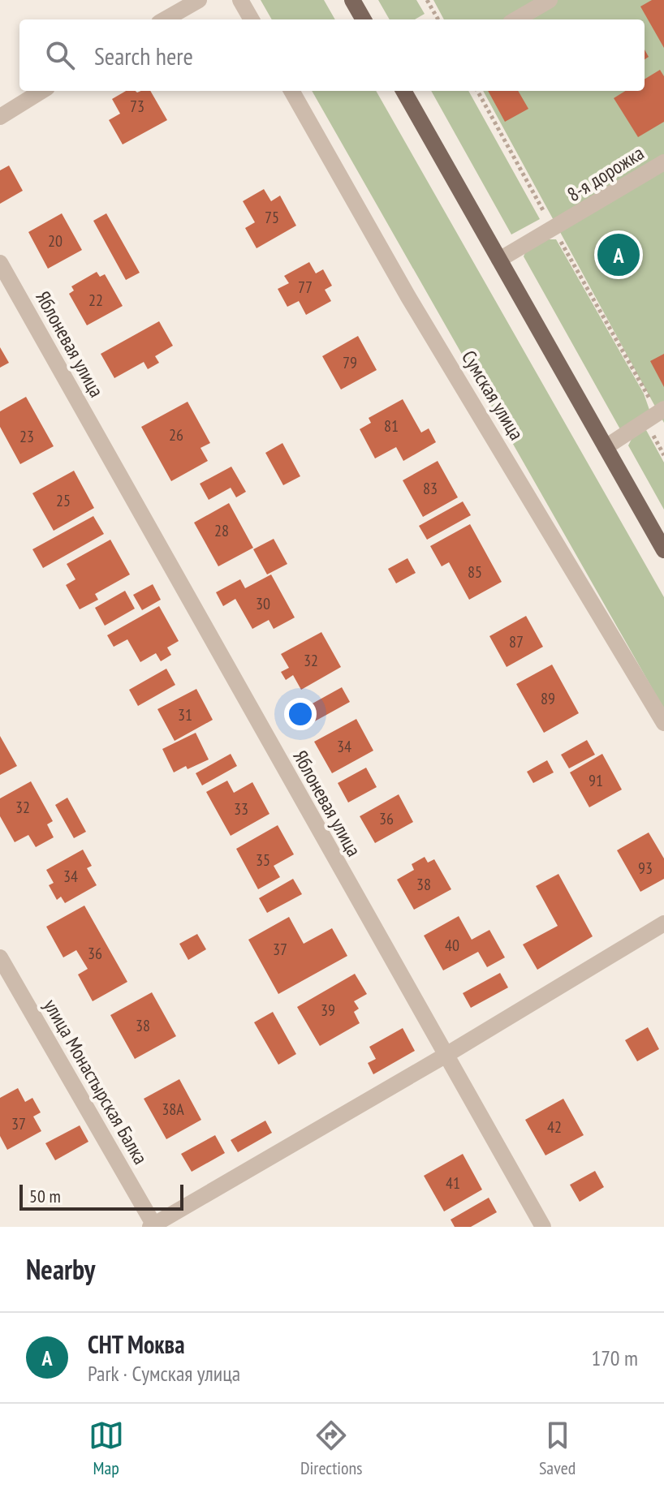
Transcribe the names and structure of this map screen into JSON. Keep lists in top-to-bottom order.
{
  "streets": {
    "street": [
      "8-я дорожка",
      "Яблоневая улица",
      "Сумская улица",
      "улица Монастырская Балка"
    ]
  },
  "house_numbers": [
    "73",
    "75",
    "20",
    "77",
    "22",
    "79",
    "81",
    "26",
    "23",
    "83",
    "25",
    "28",
    "85",
    "30",
    "87",
    "32",
    "89",
    "31",
    "34",
    "91",
    "32",
    "33",
    "36",
    "35",
    "93",
    "34",
    "38",
    "40",
    "37",
    "36",
    "39",
    "38",
    "38А",
    "37",
    "42",
    "41"
  ],
  "scale_bar": "50 m",
  "page": {
    "search": "Search here",
    "pins": "A",
    "scale": "50 m",
    "heading": "Nearby",
    "list": [
      {
        "mark": "A",
        "name": "СНТ Моква",
        "note": "Park · Сумская улица",
        "value": "170 m"
      }
    ],
    "nav": ["Map", "Directions", "Saved"]
  }
}
